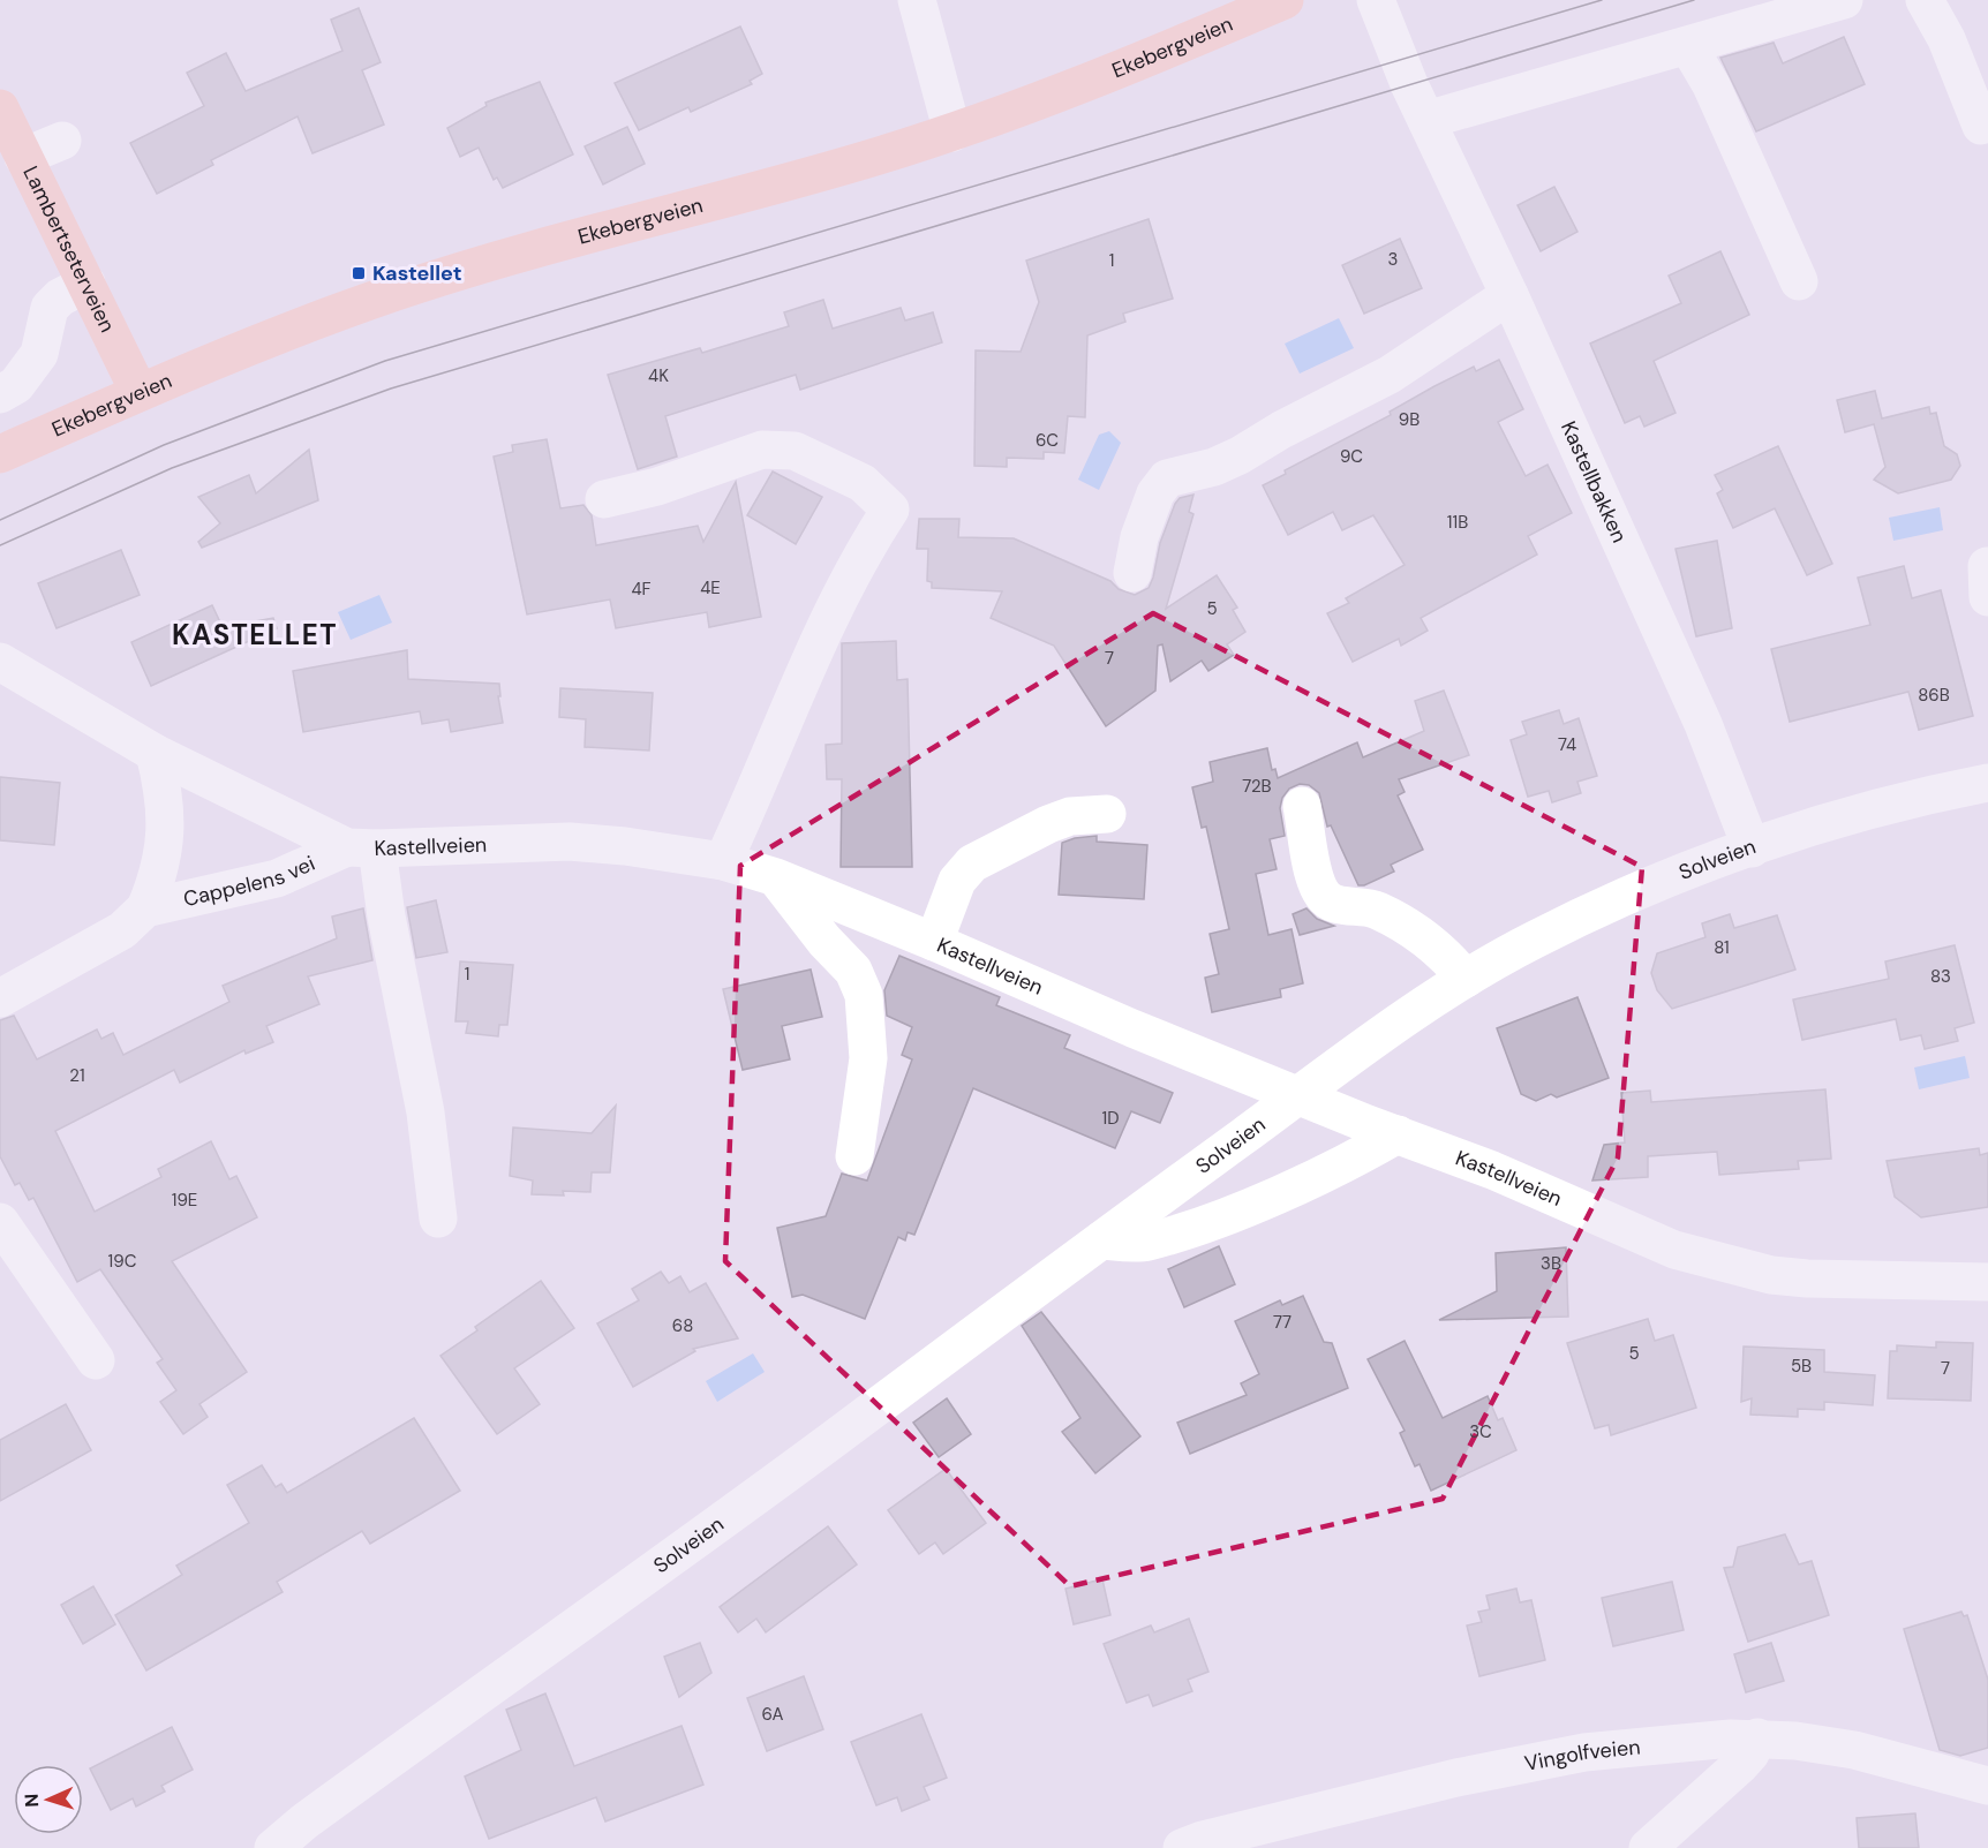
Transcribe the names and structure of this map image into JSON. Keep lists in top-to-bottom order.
{
  "streets": {
    "main road": ["Ekebergveien", "Lambertseterveien"],
    "street": [
      "Kastellbakken",
      "Kastellveien",
      "Solveien",
      "Cappelens vei",
      "Vingolfveien"
    ]
  },
  "crossings": [
    ["Ekebergveien", "Lambertseterveien"],
    ["Kastellbakken", "Solveien"],
    ["Kastellveien", "Cappelens vei"]
  ],
  "districts": ["KASTELLET"],
  "places": {
    "transit": ["Kastellet"]
  },
  "house_numbers": [
    "3",
    "1",
    "4K",
    "9B",
    "6C",
    "9C",
    "11B",
    "4E",
    "4F",
    "5",
    "7",
    "86B",
    "74",
    "72B",
    "81",
    "1",
    "83",
    "21",
    "1D",
    "19E",
    "19C",
    "3B",
    "77",
    "68",
    "5",
    "5B",
    "7",
    "3C",
    "6A"
  ],
  "north": "left"
}
